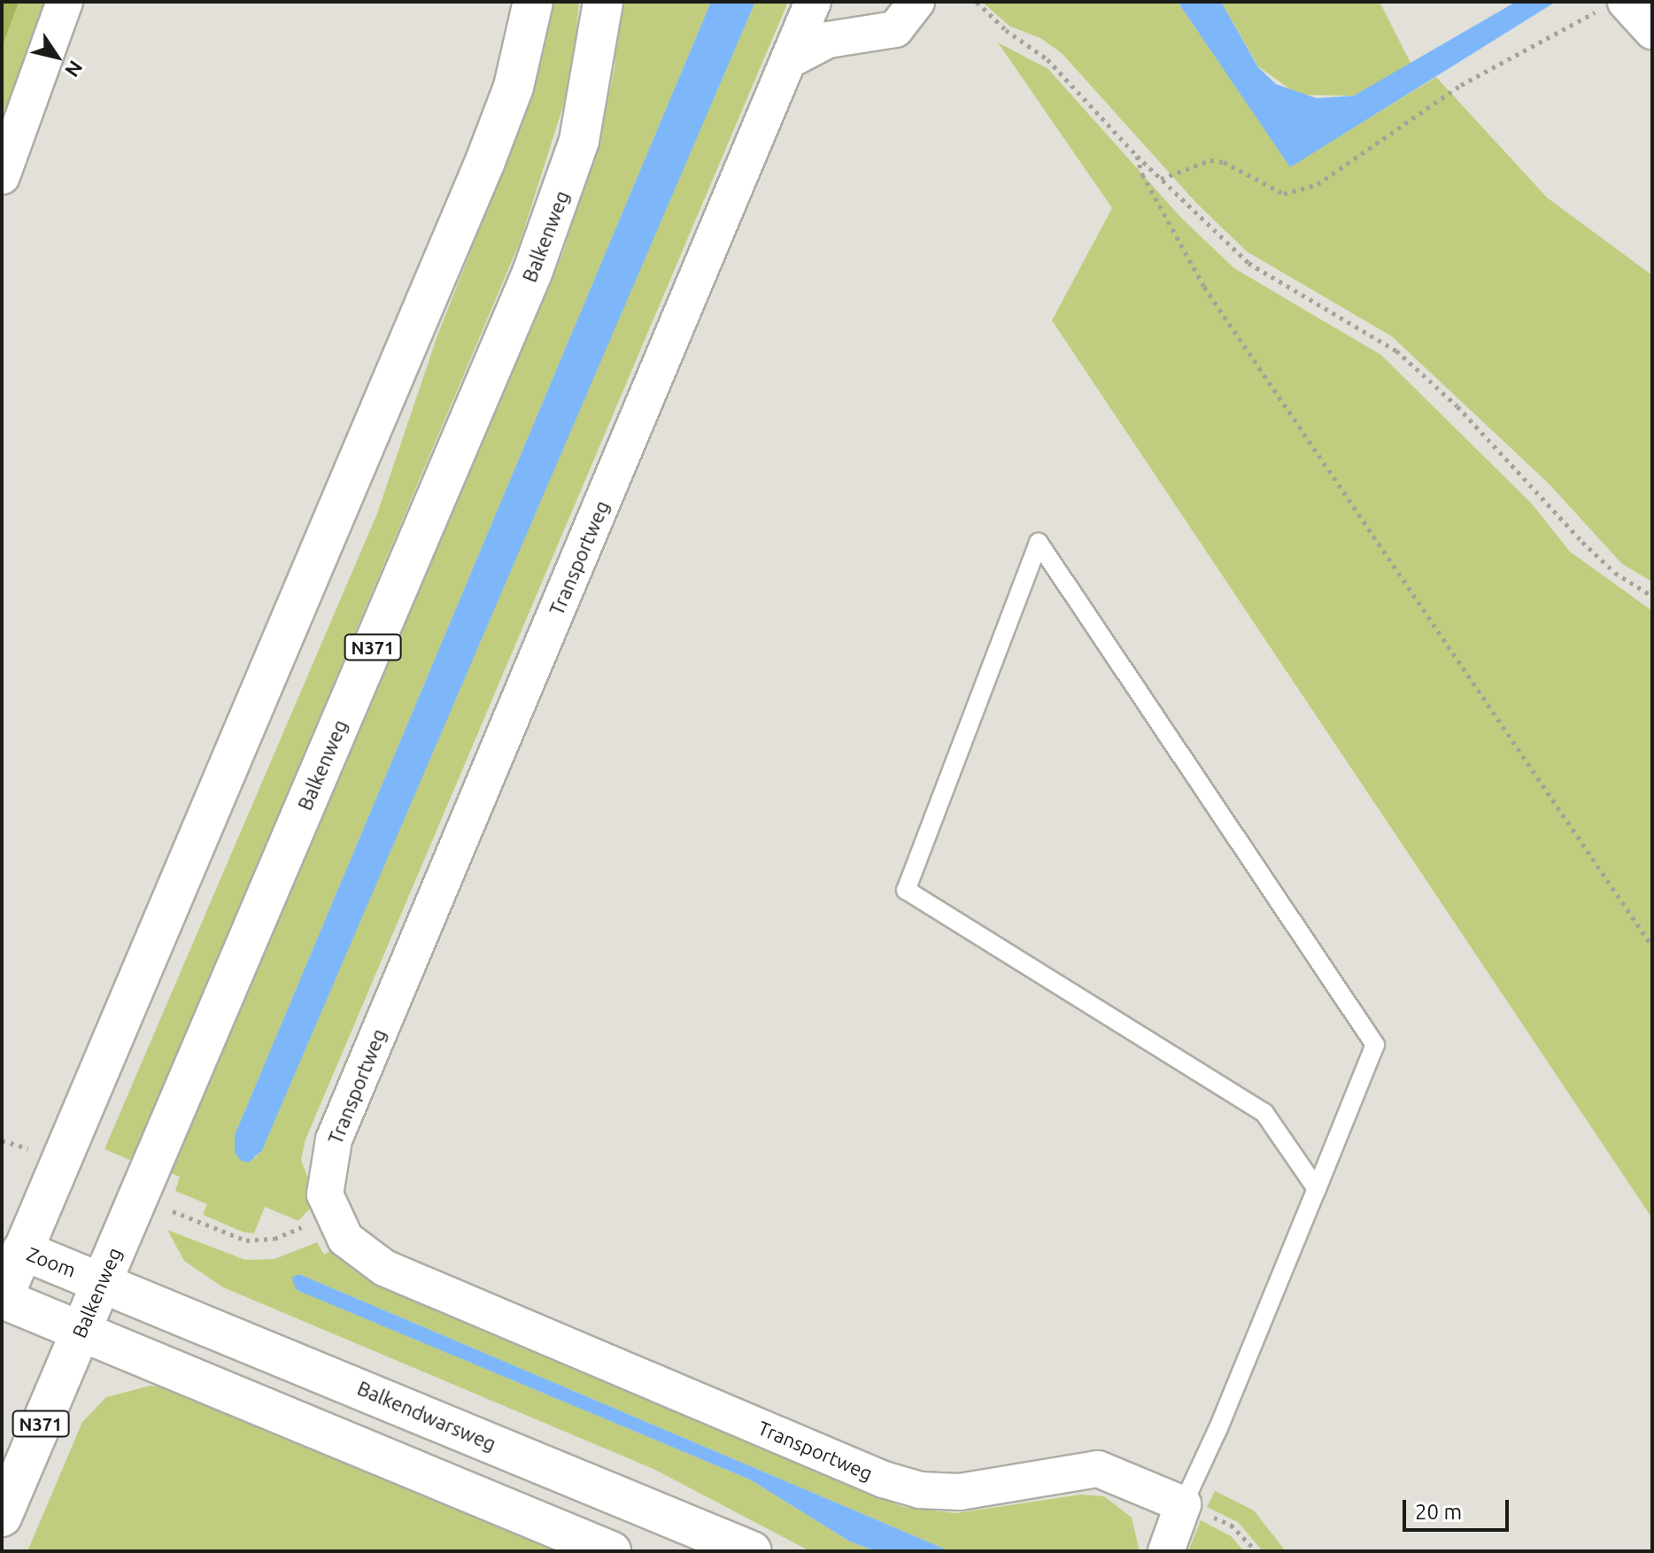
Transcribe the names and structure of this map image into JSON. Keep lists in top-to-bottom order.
{
  "streets": {
    "main road": [
      "Balkenweg",
      "N371",
      "Zoom",
      "Balkendwarsweg"
    ],
    "street": ["Transportweg"]
  },
  "crossings": [
    ["Balkenweg", "Zoom"],
    ["Balkenweg", "Balkendwarsweg"],
    ["Zoom", "Balkendwarsweg"]
  ],
  "scale_bar": "20 m",
  "north": "bottom right"
}
